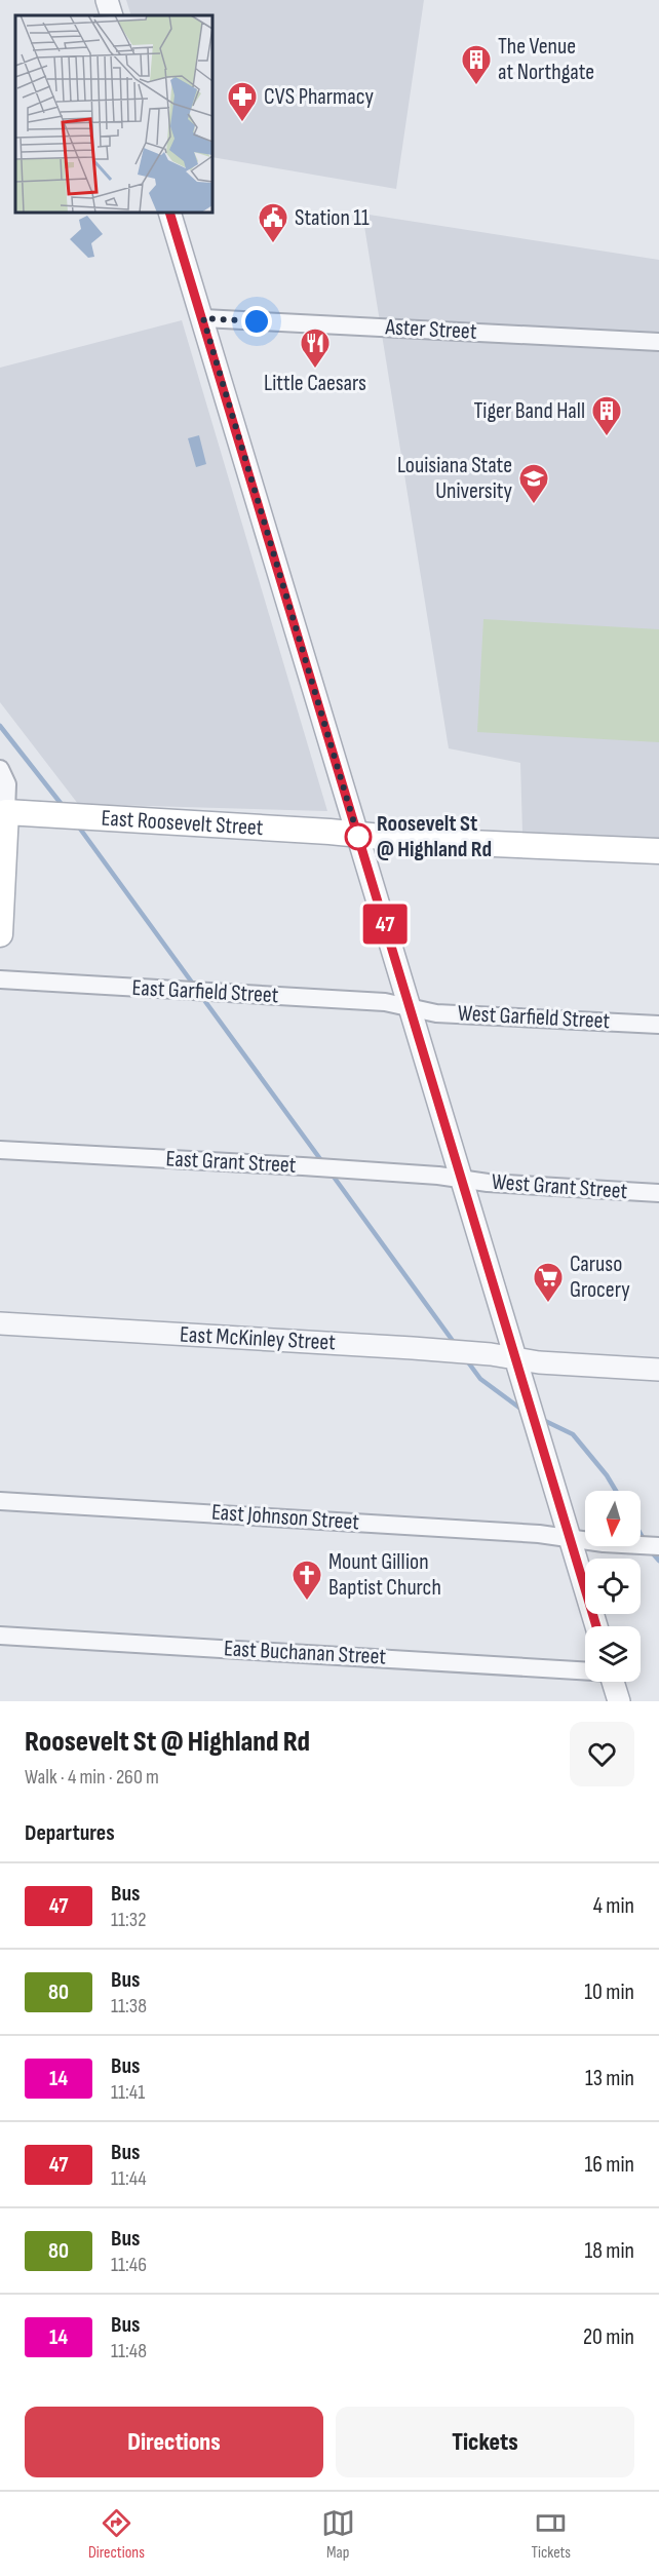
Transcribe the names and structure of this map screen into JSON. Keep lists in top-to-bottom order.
{
  "streets": {
    "main road": ["East Roosevelt Street"],
    "street": [
      "Aster Street",
      "East Garfield Street",
      "West Garfield Street",
      "East Grant Street",
      "West Grant Street",
      "East McKinley Street",
      "East Johnson Street",
      "East Buchanan Street"
    ]
  },
  "crossings": [
    ["East Garfield Street", "West Garfield Street"],
    ["East Grant Street", "West Grant Street"]
  ],
  "places": {
    "building": ["The Venue at Northgate", "Tiger Band Hall"],
    "pharmacy": ["CVS Pharmacy"],
    "public building": ["Station 11"],
    "restaurant": ["Little Caesars"],
    "school or university": ["Louisiana State University"],
    "other": ["Roosevelt St @ Highland Rd"],
    "supermarket": ["Caruso Grocery"],
    "church": ["Mount Gillion Baptist Church"]
  },
  "lines": ["bus line 47"],
  "north": "bottom",
  "page": {
    "on_map": "47",
    "heading": [
      ["Roosevelt St @ Highland Rd", "Walk · 4 min · 260 m"],
      "Departures"
    ],
    "list": [
      {
        "mark": "47",
        "name": "Bus",
        "note": "11:32",
        "value": "4 min"
      },
      {
        "mark": "80",
        "name": "Bus",
        "note": "11:38",
        "value": "10 min"
      },
      {
        "mark": "14",
        "name": "Bus",
        "note": "11:41",
        "value": "13 min"
      },
      {
        "mark": "47",
        "name": "Bus",
        "note": "11:44",
        "value": "16 min"
      },
      {
        "mark": "80",
        "name": "Bus",
        "note": "11:46",
        "value": "18 min"
      },
      {
        "mark": "14",
        "name": "Bus",
        "note": "11:48",
        "value": "20 min"
      }
    ],
    "buttons": ["Directions", "Tickets"],
    "tabs": ["Directions", "Map", "Tickets"]
  }
}
